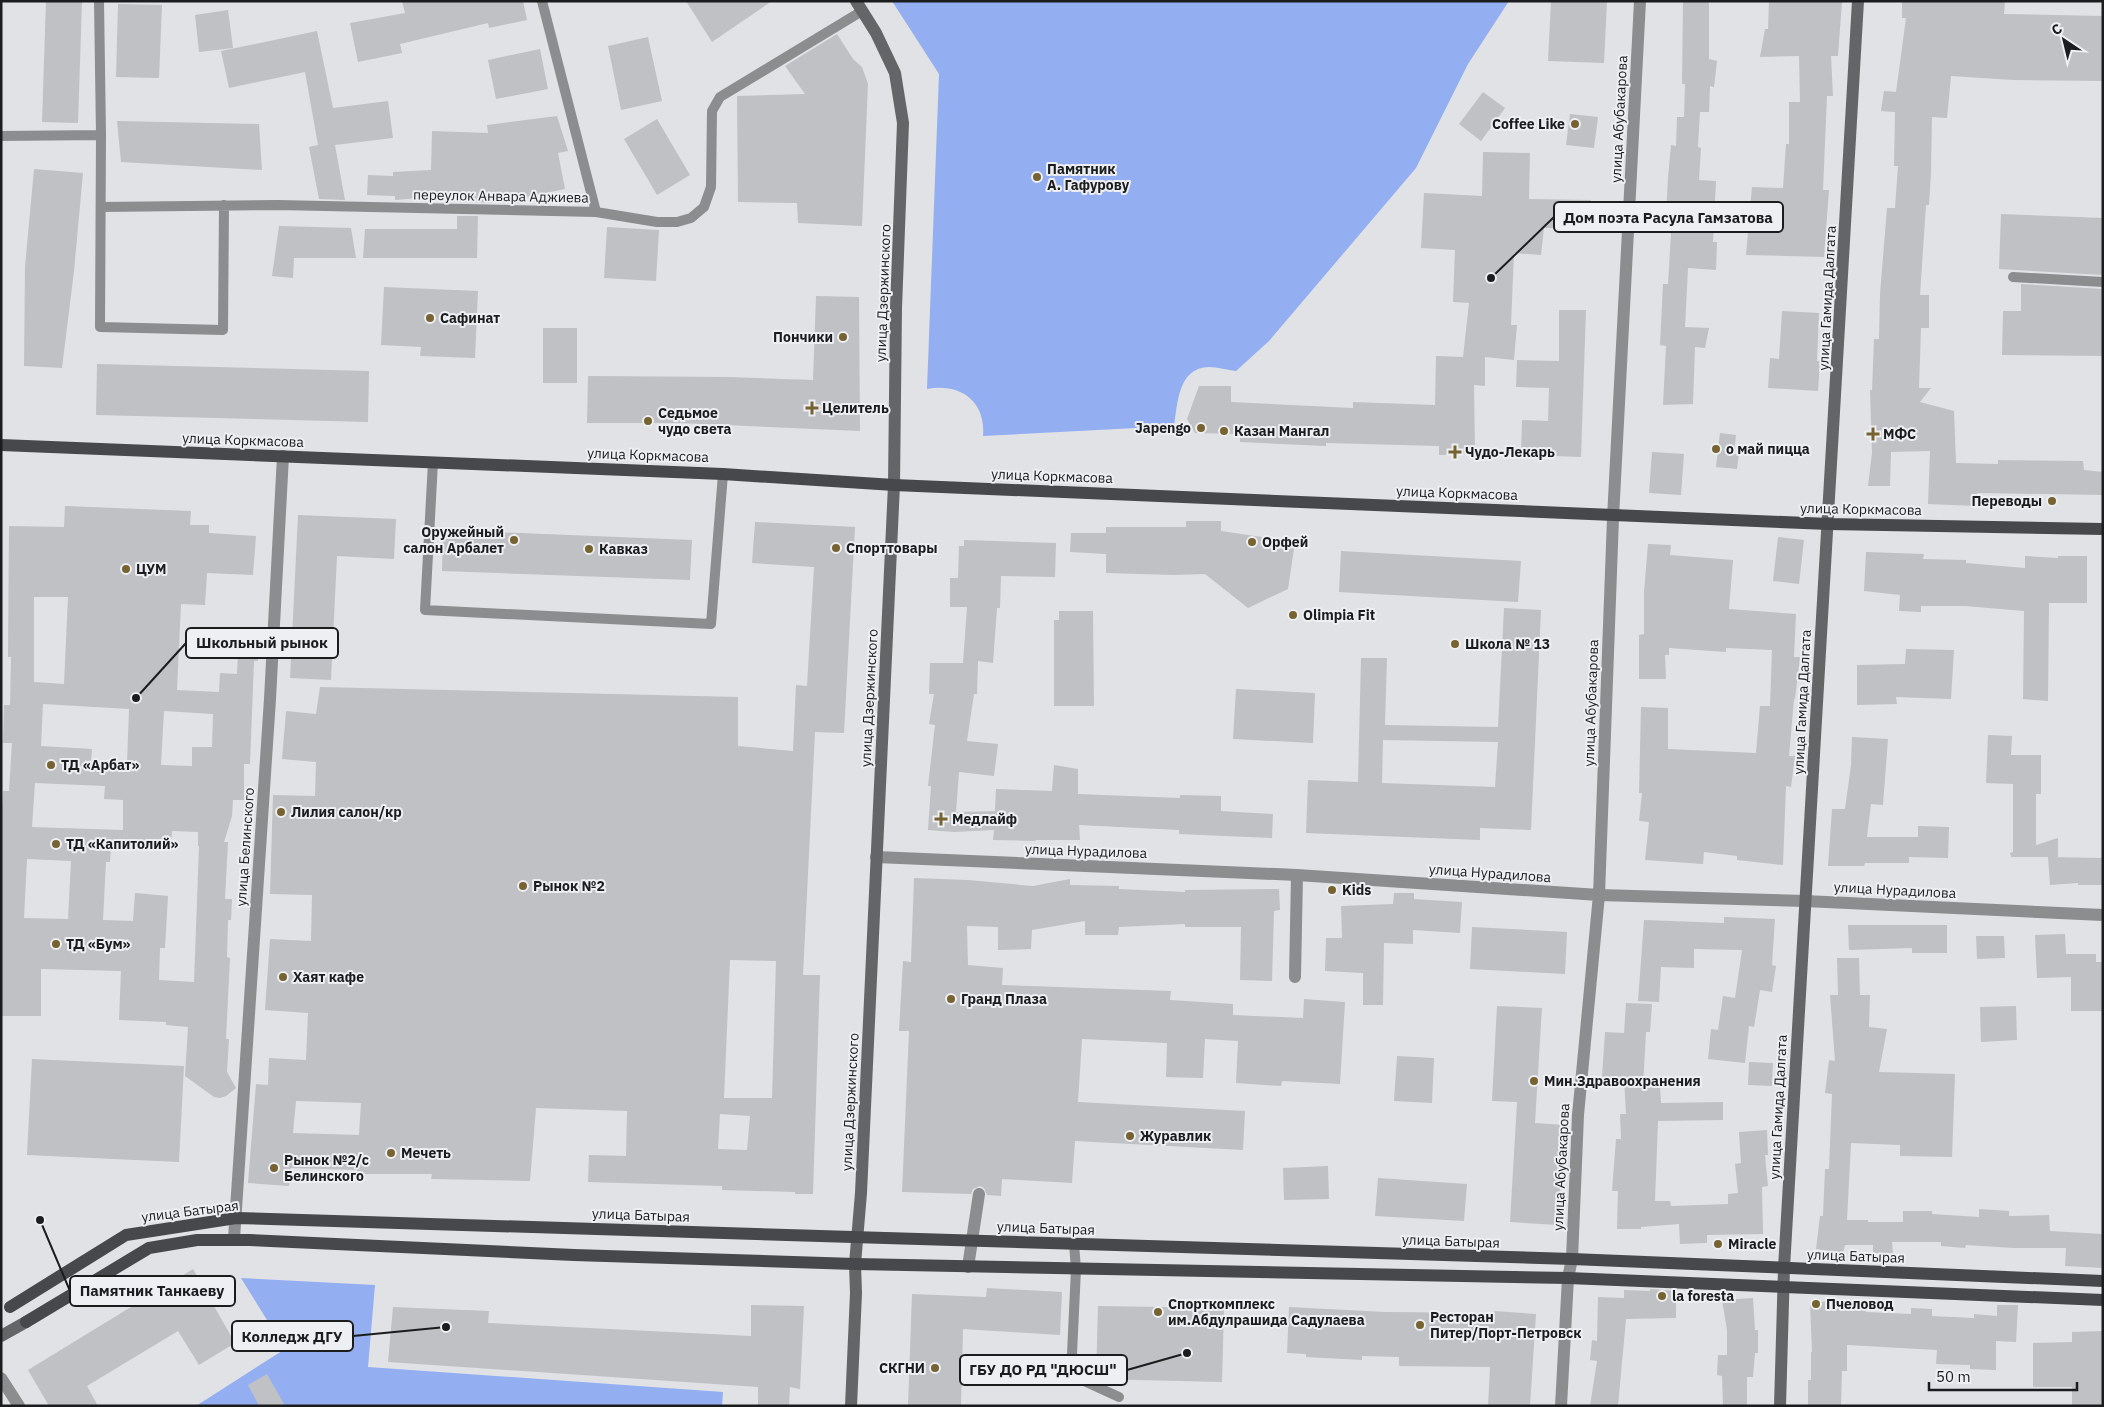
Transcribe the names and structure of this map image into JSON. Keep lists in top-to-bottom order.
{
  "streets": {
    "main road": ["улица Коркмасова", "улица Батырая"],
    "street": [
      "улица Абубакарова",
      "улица Дзержинского",
      "улица Гамида Далгата",
      "улица Белинского",
      "улица Нурадилова"
    ],
    "lane": ["переулок Анвара Аджиева"]
  },
  "crossings": [
    ["улица Абубакарова", "улица Коркмасова"],
    ["улица Абубакарова", "улица Нурадилова"],
    ["улица Абубакарова", "улица Батырая"],
    ["улица Дзержинского", "улица Коркмасова"],
    ["улица Дзержинского", "улица Нурадилова"],
    ["улица Дзержинского", "улица Батырая"],
    ["улица Гамида Далгата", "улица Коркмасова"],
    ["улица Гамида Далгата", "улица Нурадилова"],
    ["улица Гамида Далгата", "улица Батырая"],
    ["улица Коркмасова", "улица Белинского"],
    ["улица Белинского", "улица Батырая"]
  ],
  "places": {
    "other": [
      "Coffee Like",
      "Памятник А. Гафурову",
      "Дом поэта Расула Гамзатова",
      "Сафинат",
      "Пончики",
      "Седьмое чудо света",
      "Japengo",
      "Казан Мангал",
      "о май пицца",
      "Переводы",
      "Оружейный салон Арбалет",
      "Орфей",
      "Спорттовары",
      "Кавказ",
      "ЦУМ",
      "Olimpia Fit",
      "Школа № 13",
      "Школьный рынок",
      "ТД «Арбат»",
      "Лилия салон/кр",
      "ТД «Капитолий»",
      "Рынок №2",
      "Kids",
      "ТД «Бум»",
      "Хаят кафе",
      "Гранд Плаза",
      "Мин.Здравоохранения",
      "Журавлик",
      "Мечеть",
      "Рынок №2/с Белинского",
      "Памятник Танкаеву",
      "Miracle",
      "la foresta",
      "Пчеловод",
      "Спорткомплекс им.Абдулрашида Садулаева",
      "Ресторан Питер/Порт-Петровск",
      "Колледж ДГУ",
      "ГБУ ДО РД \"ДЮСШ\"",
      "СКГНИ"
    ],
    "health": [
      "Целитель",
      "МФС",
      "Чудо-Лекарь",
      "Медлайф"
    ]
  },
  "scale_bar": "50 m",
  "north": "top left"
}
